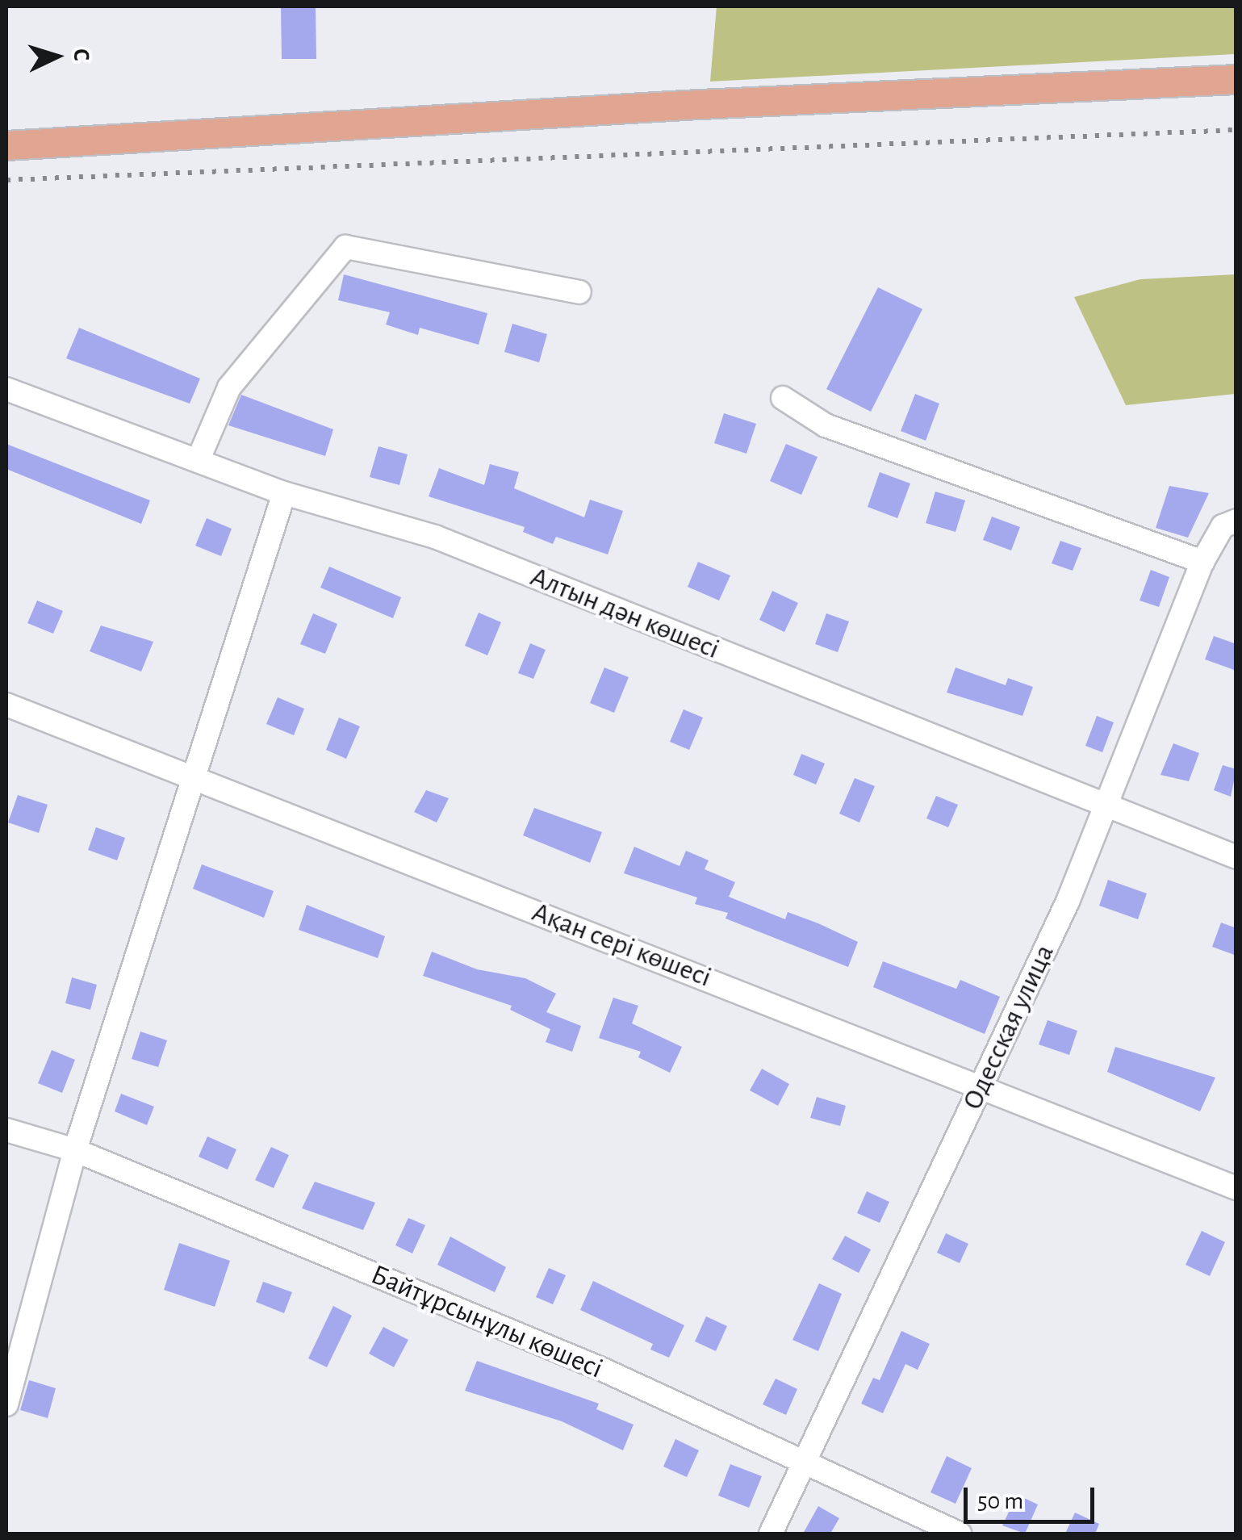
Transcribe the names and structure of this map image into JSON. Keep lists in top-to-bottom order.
{
  "streets": {
    "street": [
      "Алтын дән көшесі",
      "Ақан сері көшесі",
      "Одесская улица",
      "Байтұрсынұлы көшесі"
    ]
  },
  "crossings": [
    ["Алтын дән көшесі", "Одесская улица"],
    ["Ақан сері көшесі", "Одесская улица"],
    ["Одесская улица", "Байтұрсынұлы көшесі"]
  ],
  "scale_bar": "50 m",
  "north": "right"
}
